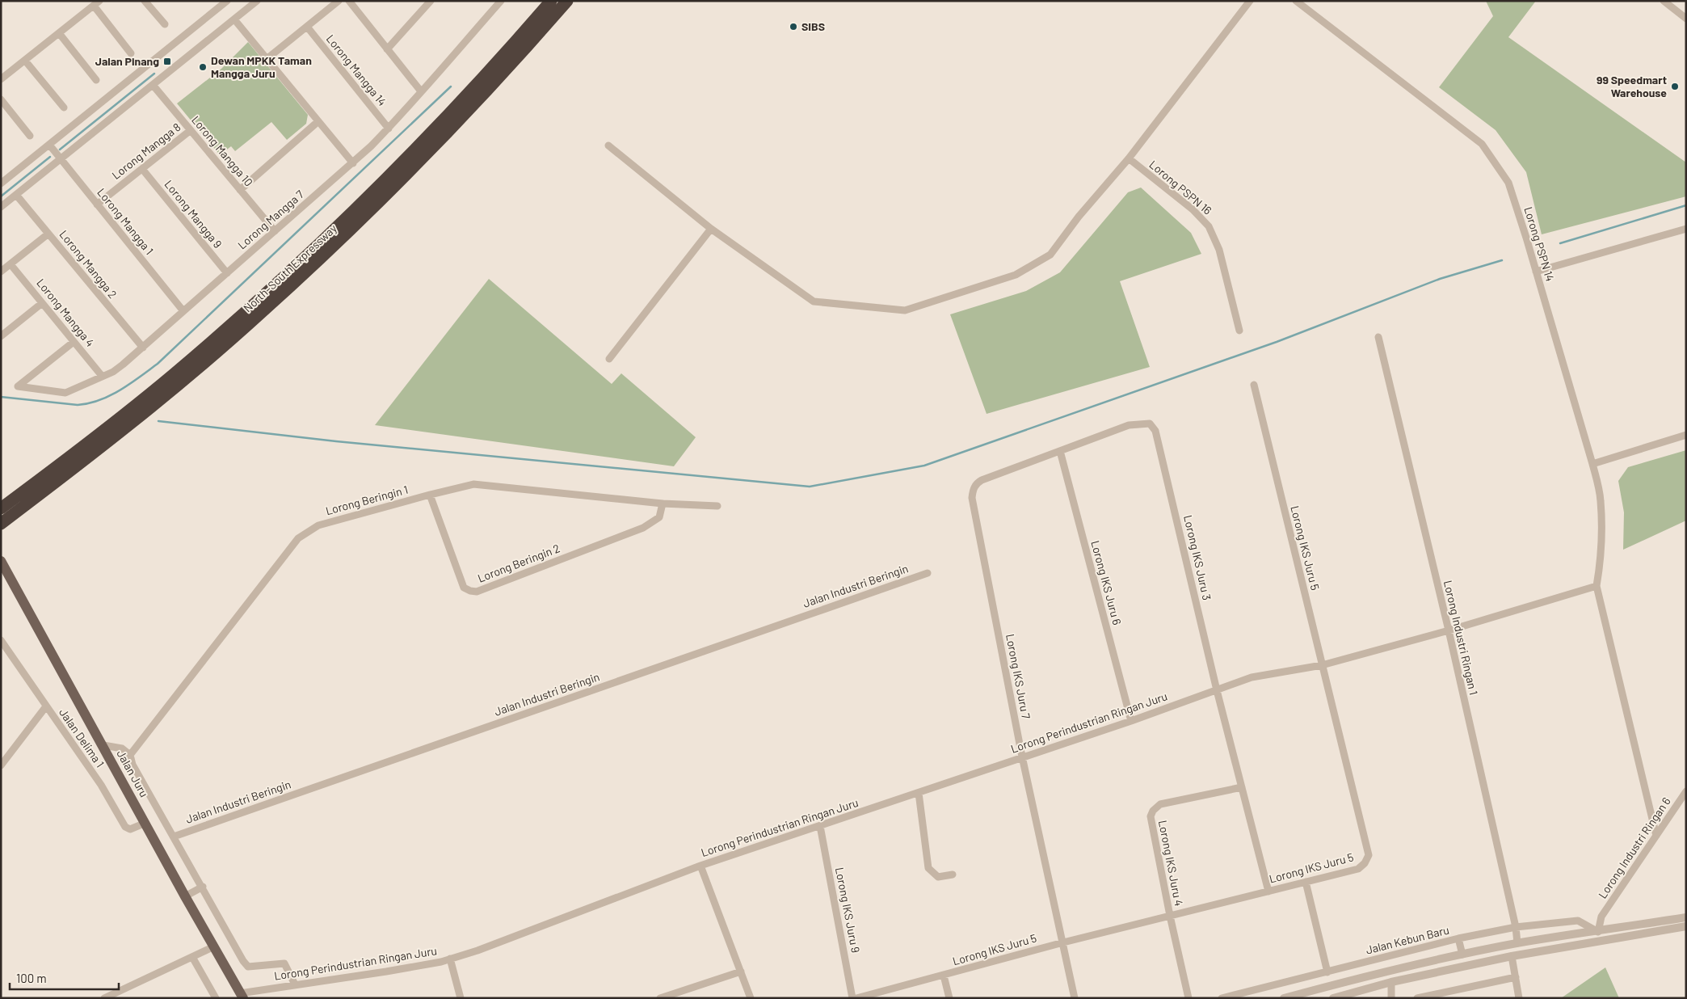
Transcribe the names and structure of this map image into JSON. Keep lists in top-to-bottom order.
{
  "streets": {
    "highway": ["North–South Expressway"],
    "main road": ["Jalan Juru"],
    "street": [
      "Lorong Mangga 14",
      "Lorong Mangga 8",
      "Lorong Mangga 10",
      "Lorong PSPN 16",
      "Lorong Mangga 9",
      "Lorong Mangga 7",
      "Lorong Mangga 1",
      "Lorong PSPN 14",
      "Lorong Mangga 2",
      "Lorong Mangga 4",
      "Lorong Beringin 1",
      "Lorong IKS Juru 5",
      "Lorong IKS Juru 3",
      "Lorong Beringin 2",
      "Lorong IKS Juru 6",
      "Jalan Industri Beringin",
      "Lorong Industri Ringan 1",
      "Lorong IKS Juru 7",
      "Lorong Perindustrian Ringan Juru",
      "Jalan Delima 1",
      "Lorong Industri Ringan 6",
      "Lorong IKS Juru 4",
      "Lorong IKS Juru 9",
      "Jalan Kebun Baru"
    ]
  },
  "crossings": [
    ["Lorong Mangga 14", "Lorong Mangga 7"],
    ["Lorong Mangga 8", "Lorong Mangga 10"],
    ["Lorong Mangga 8", "Lorong Mangga 9"],
    ["Lorong Mangga 8", "Lorong Mangga 1"],
    ["Lorong Mangga 10", "Lorong Mangga 7"],
    ["Lorong Mangga 9", "Lorong Mangga 7"],
    ["Lorong Mangga 7", "Lorong Mangga 1"],
    ["Lorong Mangga 7", "Lorong Mangga 2"],
    ["Lorong Mangga 7", "Lorong Mangga 4"],
    ["Lorong PSPN 14", "Lorong Perindustrian Ringan Juru"],
    ["Lorong Beringin 1", "Lorong Beringin 2"],
    ["Lorong Beringin 1", "Jalan Juru"],
    ["Lorong IKS Juru 5", "Lorong IKS Juru 3"],
    ["Lorong IKS Juru 5", "Lorong IKS Juru 7"],
    ["Lorong IKS Juru 5", "Lorong Perindustrian Ringan Juru"],
    ["Lorong IKS Juru 5", "Lorong IKS Juru 4"],
    ["Lorong IKS Juru 3", "Lorong IKS Juru 6"],
    ["Lorong IKS Juru 3", "Lorong IKS Juru 7"],
    ["Lorong IKS Juru 3", "Lorong Perindustrian Ringan Juru"],
    ["Lorong IKS Juru 3", "Lorong IKS Juru 4"],
    ["Lorong IKS Juru 6", "Lorong IKS Juru 7"],
    ["Lorong IKS Juru 6", "Lorong Perindustrian Ringan Juru"],
    ["Jalan Industri Beringin", "Jalan Juru"],
    ["Lorong Industri Ringan 1", "Lorong Perindustrian Ringan Juru"],
    ["Lorong Industri Ringan 1", "Jalan Kebun Baru"],
    ["Lorong IKS Juru 7", "Lorong Perindustrian Ringan Juru"],
    ["Lorong Perindustrian Ringan Juru", "Jalan Juru"],
    ["Lorong Perindustrian Ringan Juru", "Lorong IKS Juru 9"],
    ["Jalan Delima 1", "Jalan Juru"],
    ["Lorong Industri Ringan 6", "Jalan Kebun Baru"]
  ],
  "places": {
    "other": ["SIBS", "Dewan MPKK Taman Mangga Juru", "99 Speedmart Warehouse"],
    "transit": ["Jalan Pinang"]
  },
  "scale_bar": "100 m"
}
